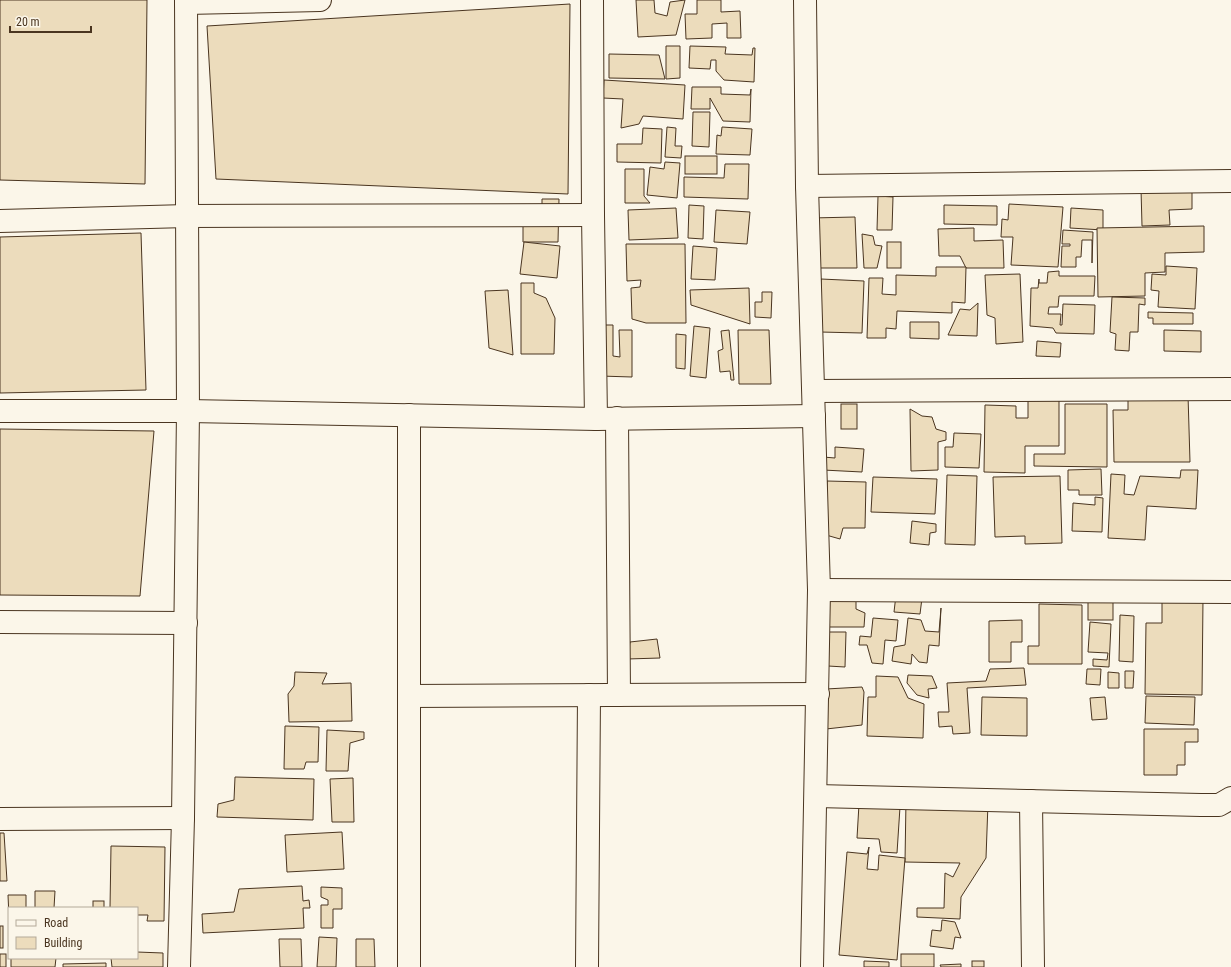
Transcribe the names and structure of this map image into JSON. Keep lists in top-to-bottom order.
{
  "legend": ["Road", "Building"],
  "scale_bar": "20 m"
}
